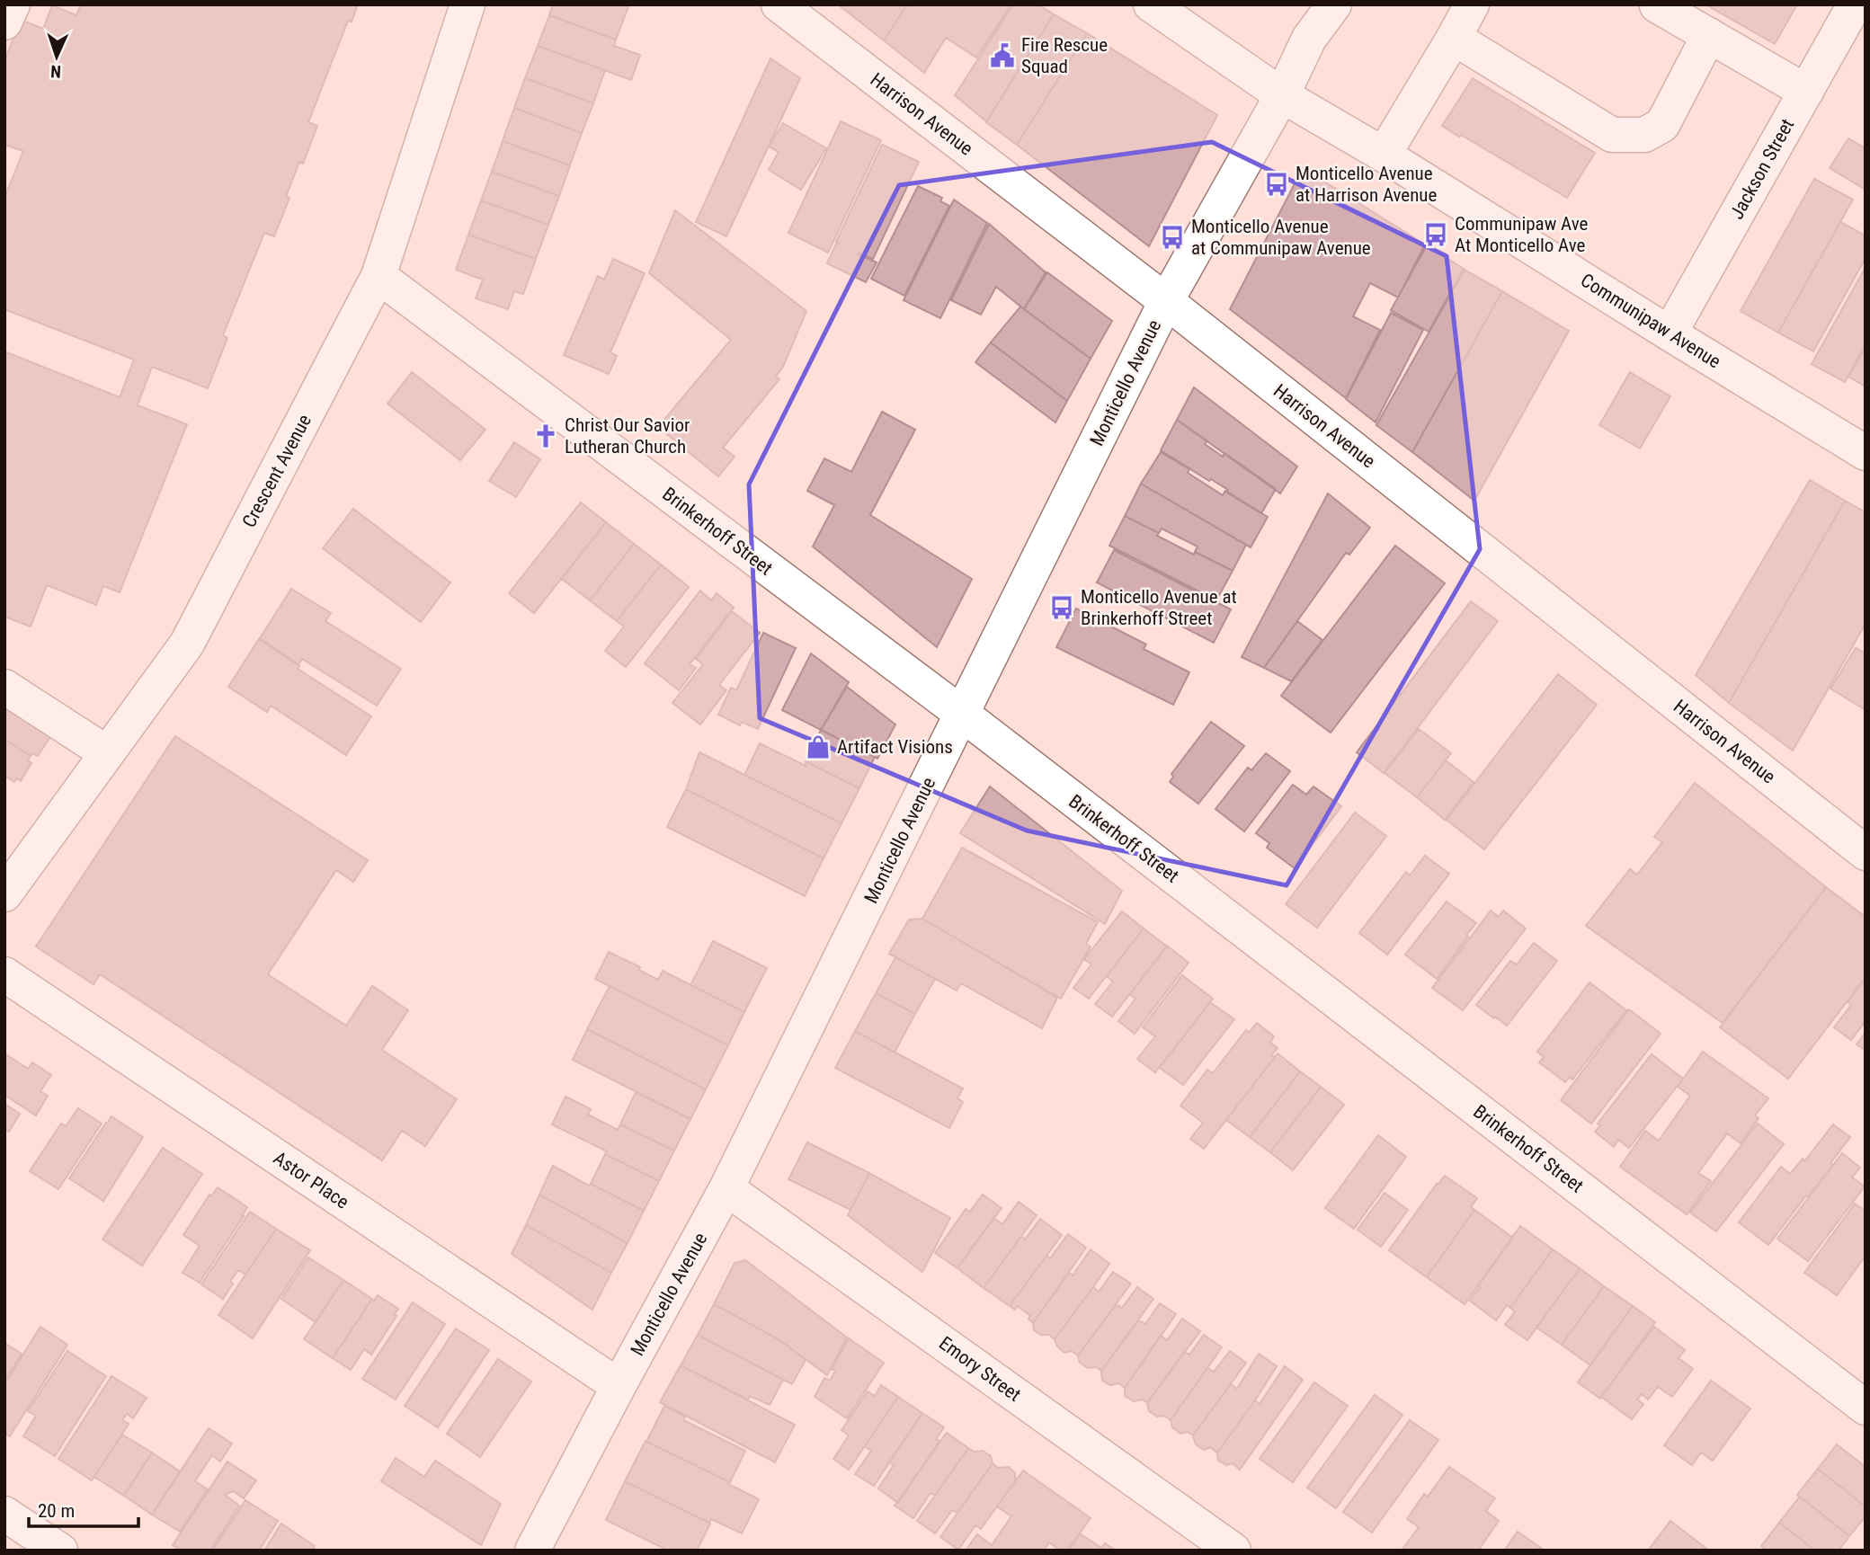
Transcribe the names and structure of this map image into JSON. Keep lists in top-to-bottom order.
{
  "streets": {
    "street": [
      "Harrison Avenue",
      "Jackson Street",
      "Communipaw Avenue",
      "Monticello Avenue",
      "Crescent Avenue",
      "Brinkerhoff Street",
      "Astor Place",
      "Emory Street"
    ]
  },
  "crossings": [
    ["Harrison Avenue", "Monticello Avenue"],
    ["Jackson Street", "Communipaw Avenue"],
    ["Communipaw Avenue", "Monticello Avenue"],
    ["Monticello Avenue", "Brinkerhoff Street"],
    ["Monticello Avenue", "Astor Place"],
    ["Monticello Avenue", "Emory Street"],
    ["Crescent Avenue", "Brinkerhoff Street"]
  ],
  "places": {
    "public building": ["Fire Rescue Squad"],
    "bus stop": [
      "Monticello Avenue at Harrison Avenue",
      "Communipaw Ave At Monticello Ave",
      "Monticello Avenue at Communipaw Avenue",
      "Monticello Avenue at Brinkerhoff Street"
    ],
    "church": ["Christ Our Savior Lutheran Church"],
    "shop": ["Artifact Visions"]
  },
  "scale_bar": "20 m",
  "north": "bottom"
}
